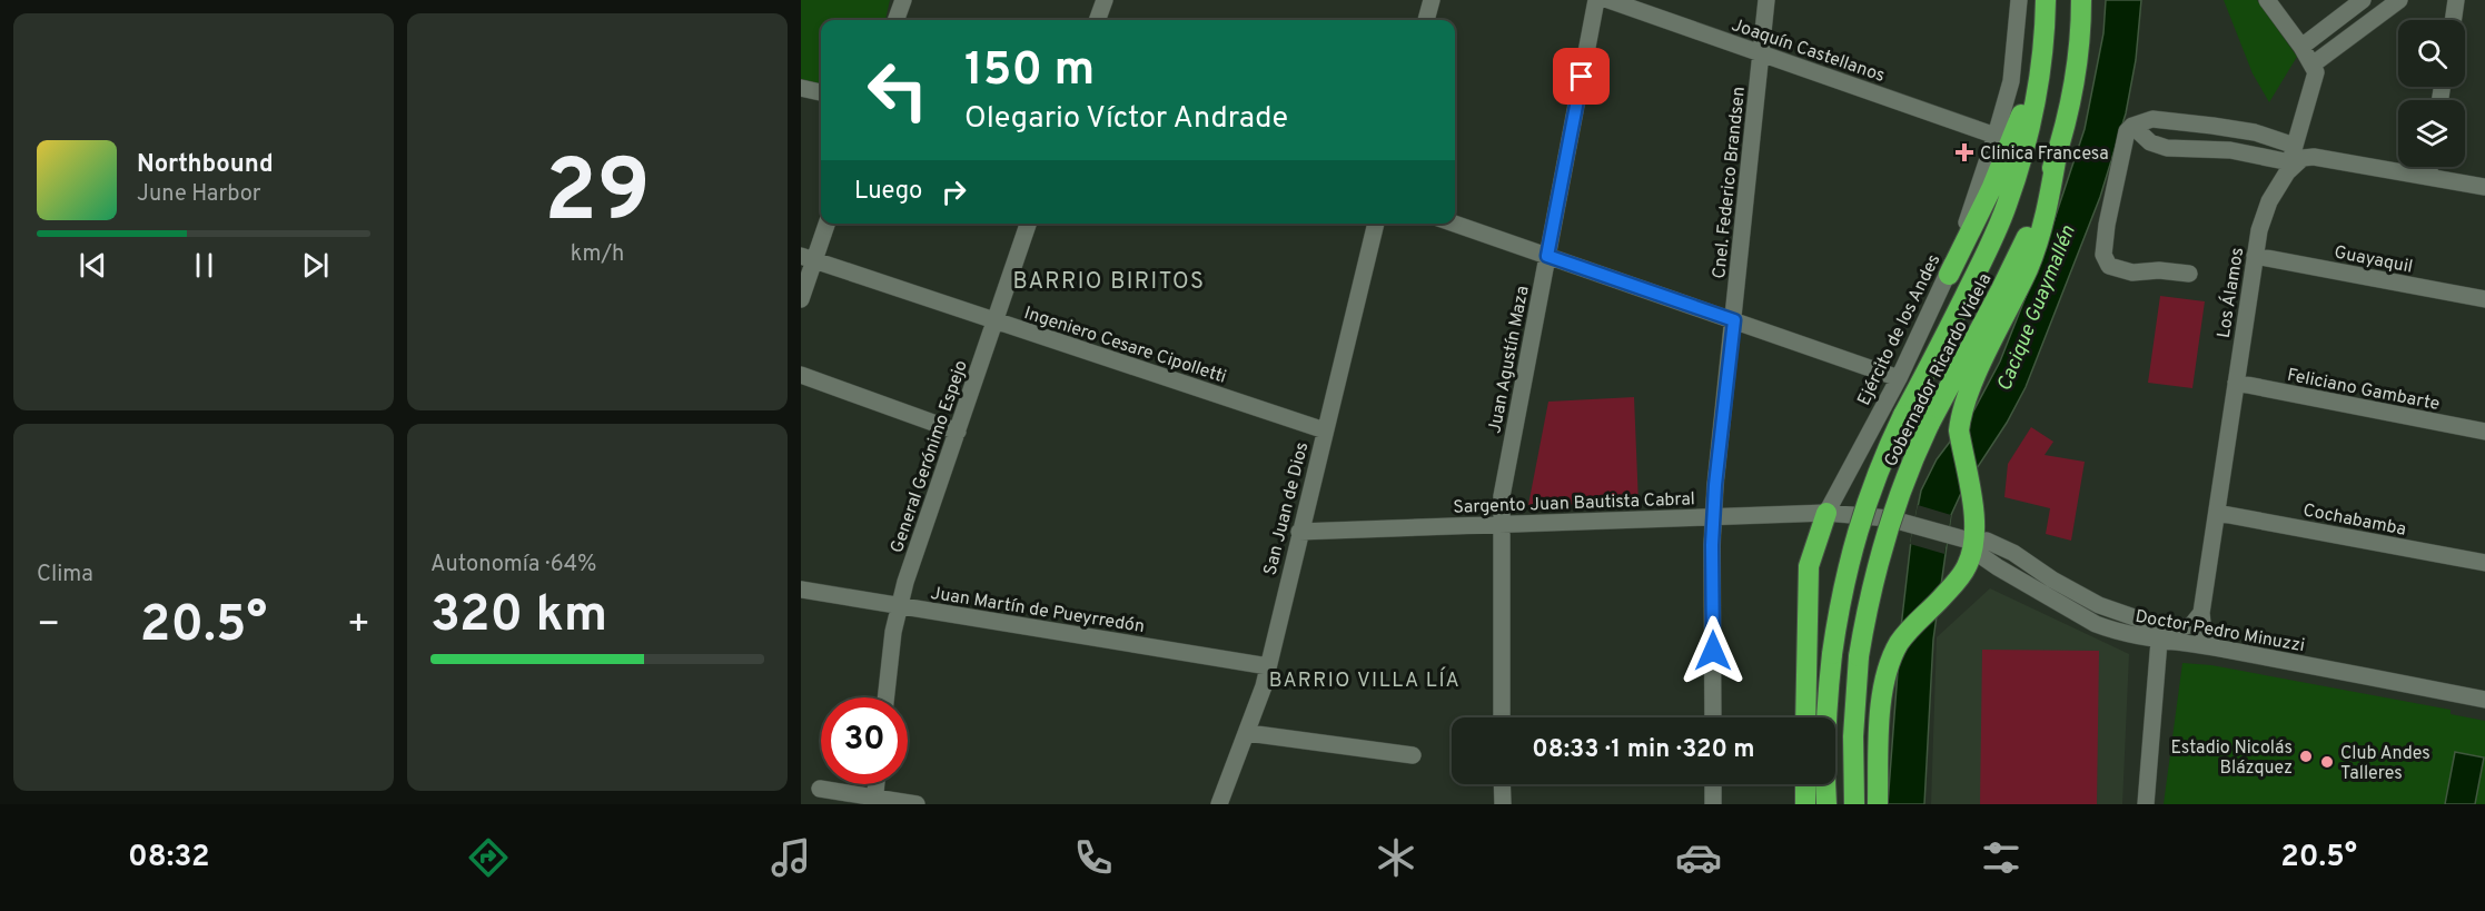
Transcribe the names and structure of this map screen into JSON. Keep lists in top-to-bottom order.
{
  "streets": {
    "highway": ["Gobernador Ricardo Videla"],
    "street": [
      "Joaquín Castellanos",
      "Cnel. Federico Brandsen",
      "Guayaquil",
      "Los Álamos",
      "Ejército de los Andes",
      "Ingeniero Cesare Cipolletti",
      "Juan Agustín Maza",
      "Feliciano Gambarte",
      "General Gerónimo Espejo",
      "Sargento Juan Bautista Cabral",
      "San Juan de Dios",
      "Cochabamba",
      "Juan Martín de Pueyrredón",
      "Doctor Pedro Minuzzi"
    ]
  },
  "crossings": [
    ["Joaquín Castellanos", "Cnel. Federico Brandsen"],
    ["Joaquín Castellanos", "Ejército de los Andes"],
    ["Cnel. Federico Brandsen", "Sargento Juan Bautista Cabral"],
    ["Guayaquil", "Los Álamos"],
    ["Los Álamos", "Feliciano Gambarte"],
    ["Los Álamos", "Cochabamba"],
    ["Los Álamos", "Doctor Pedro Minuzzi"],
    ["Ejército de los Andes", "Sargento Juan Bautista Cabral"],
    ["Ingeniero Cesare Cipolletti", "General Gerónimo Espejo"],
    ["Ingeniero Cesare Cipolletti", "San Juan de Dios"],
    ["Juan Agustín Maza", "Sargento Juan Bautista Cabral"],
    ["General Gerónimo Espejo", "Juan Martín de Pueyrredón"],
    ["Sargento Juan Bautista Cabral", "San Juan de Dios"],
    ["Sargento Juan Bautista Cabral", "Doctor Pedro Minuzzi"],
    ["San Juan de Dios", "Juan Martín de Pueyrredón"]
  ],
  "districts": ["BARRIO BIRITOS", "BARRIO VILLA LÍA"],
  "water": ["Cacique Guaymallén"],
  "places": {
    "health": ["Clinica Francesa"],
    "other": ["Estadio Nicolás Blázquez", "Club Andes Talleres"]
  },
  "page": {
    "tile": [
      ["29", "km/h"],
      "Clima",
      ["Autonomía · 64%", "320 km"]
    ],
    "turn": ["150 m", "Olegario Víctor Andrade"],
    "song": ["Northbound", "June Harbor"],
    "then": "Luego",
    "heat": ["−", "20.5°", "+"],
    "limit": "30",
    "trip": "08:33 · 1 min · 320 m",
    "tabs": ["08:32", "20.5°"]
  }
}
